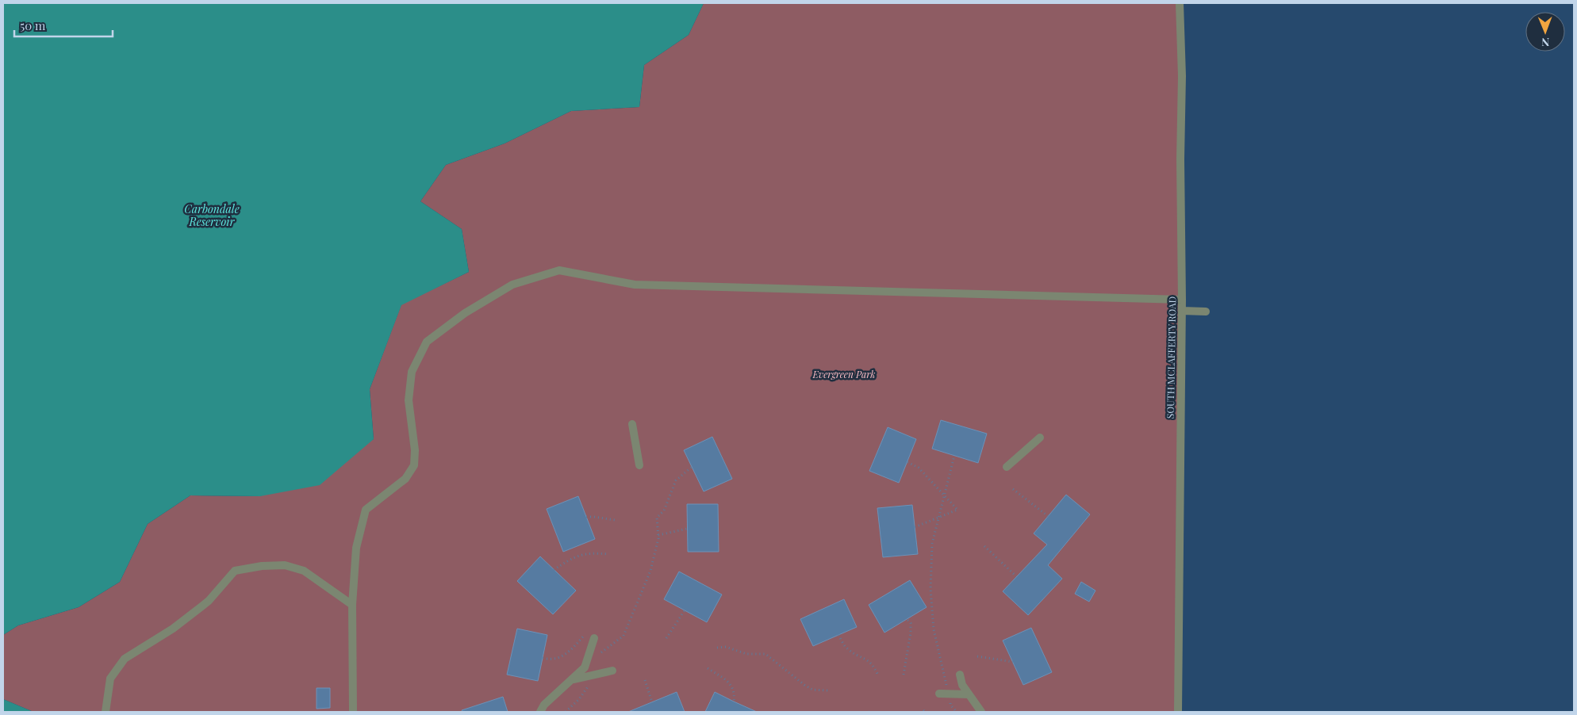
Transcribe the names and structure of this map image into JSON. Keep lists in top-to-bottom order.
{
  "streets": {
    "street": ["SOUTH MCLAFFERTY ROAD"]
  },
  "water": ["Carbondale Reservoir"],
  "parks": ["Evergreen Park"],
  "scale_bar": "50 m",
  "north": "bottom"
}
